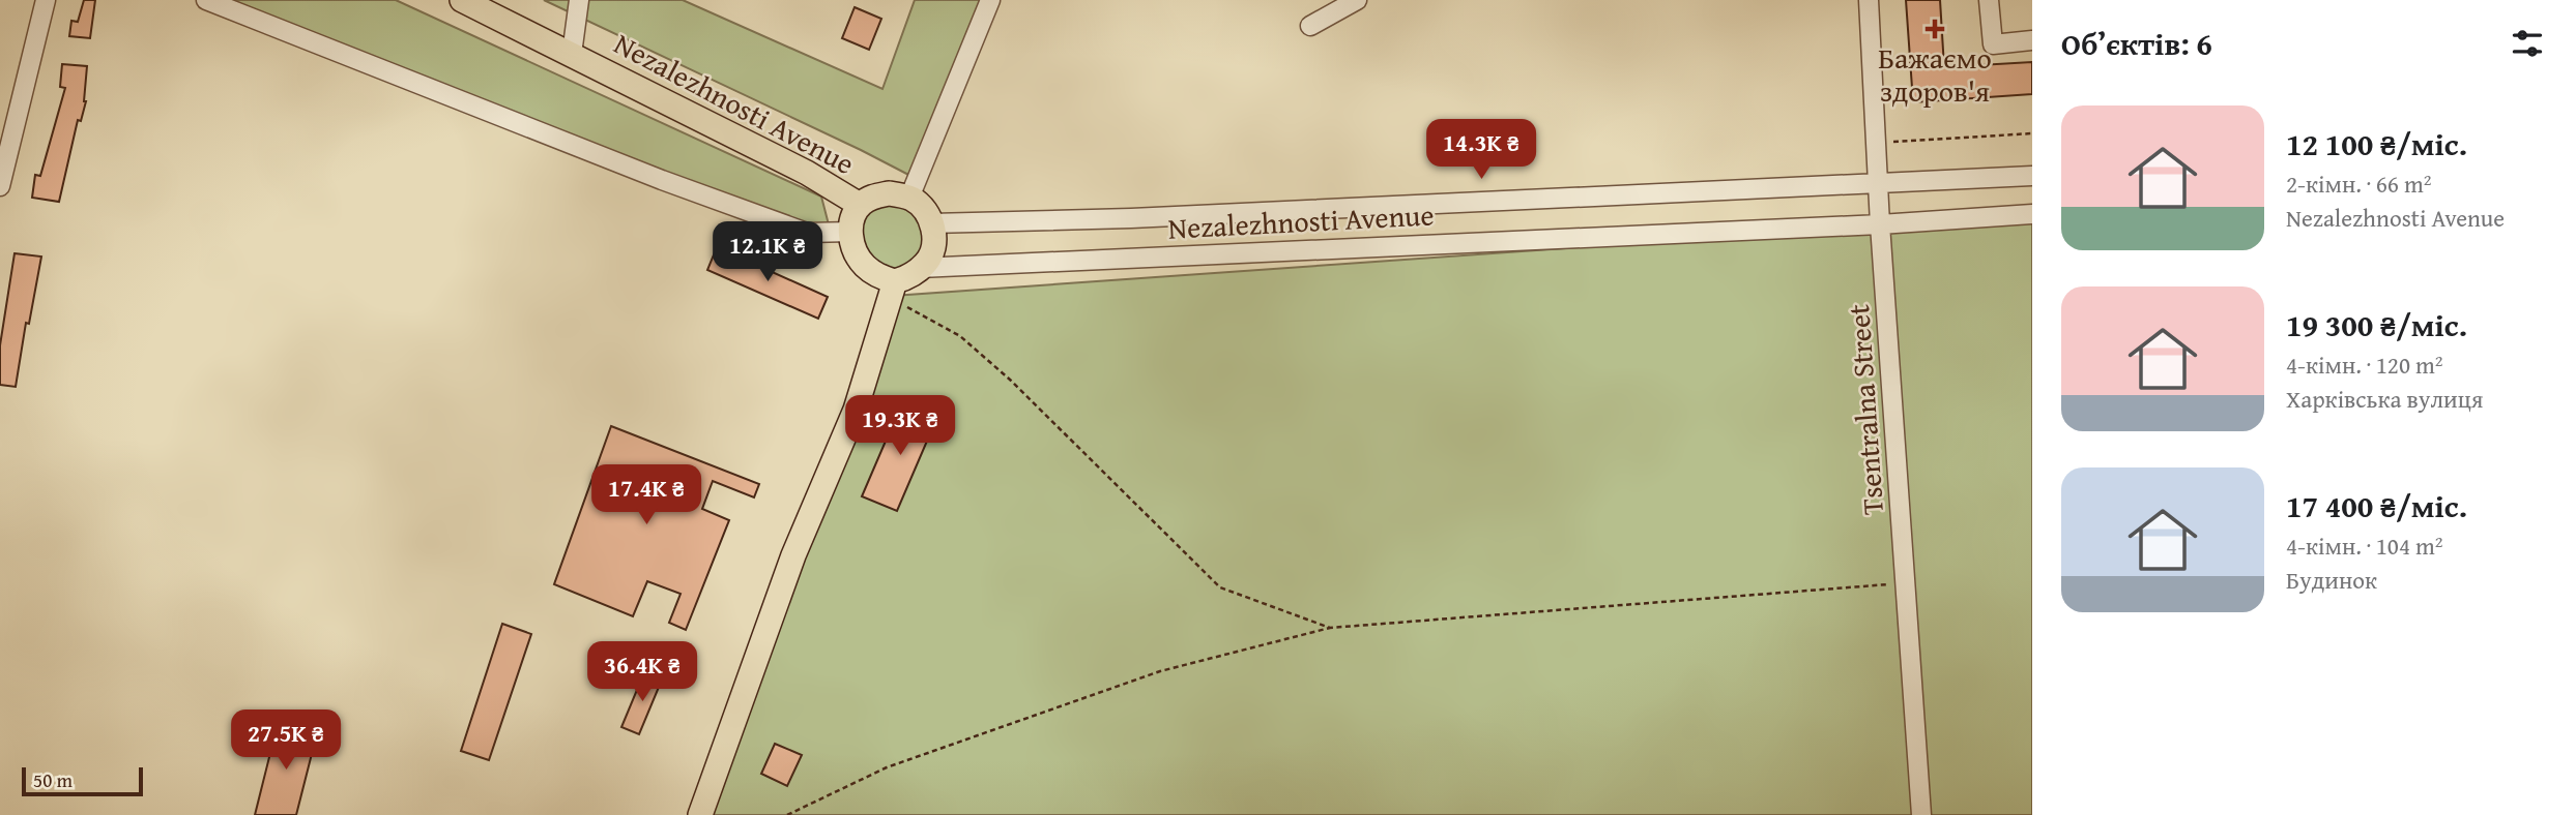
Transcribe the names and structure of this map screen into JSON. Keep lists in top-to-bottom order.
{
  "streets": {
    "main road": ["Nezalezhnosti Avenue"],
    "street": ["Tsentralna Street"]
  },
  "crossings": [
    ["Nezalezhnosti Avenue", "Tsentralna Street"]
  ],
  "places": {
    "health": ["Бажаємо здоров'я"]
  },
  "scale_bar": "50 m",
  "page": {
    "heading": "Об’єктів: 6",
    "list": [
      {
        "name": "12 100 ₴/міс.",
        "note": "2-кімн. · 66 m² · Nezalezhnosti Avenue"
      },
      {
        "name": "19 300 ₴/міс.",
        "note": "4-кімн. · 120 m² · Харківська вулиця"
      },
      {
        "name": "17 400 ₴/міс.",
        "note": "4-кімн. · 104 m² · Будинок"
      }
    ],
    "price": [
      "14.3K ₴",
      "12.1K ₴",
      "19.3K ₴",
      "17.4K ₴",
      "36.4K ₴",
      "27.5K ₴"
    ],
    "scale": "50 m"
  }
}
